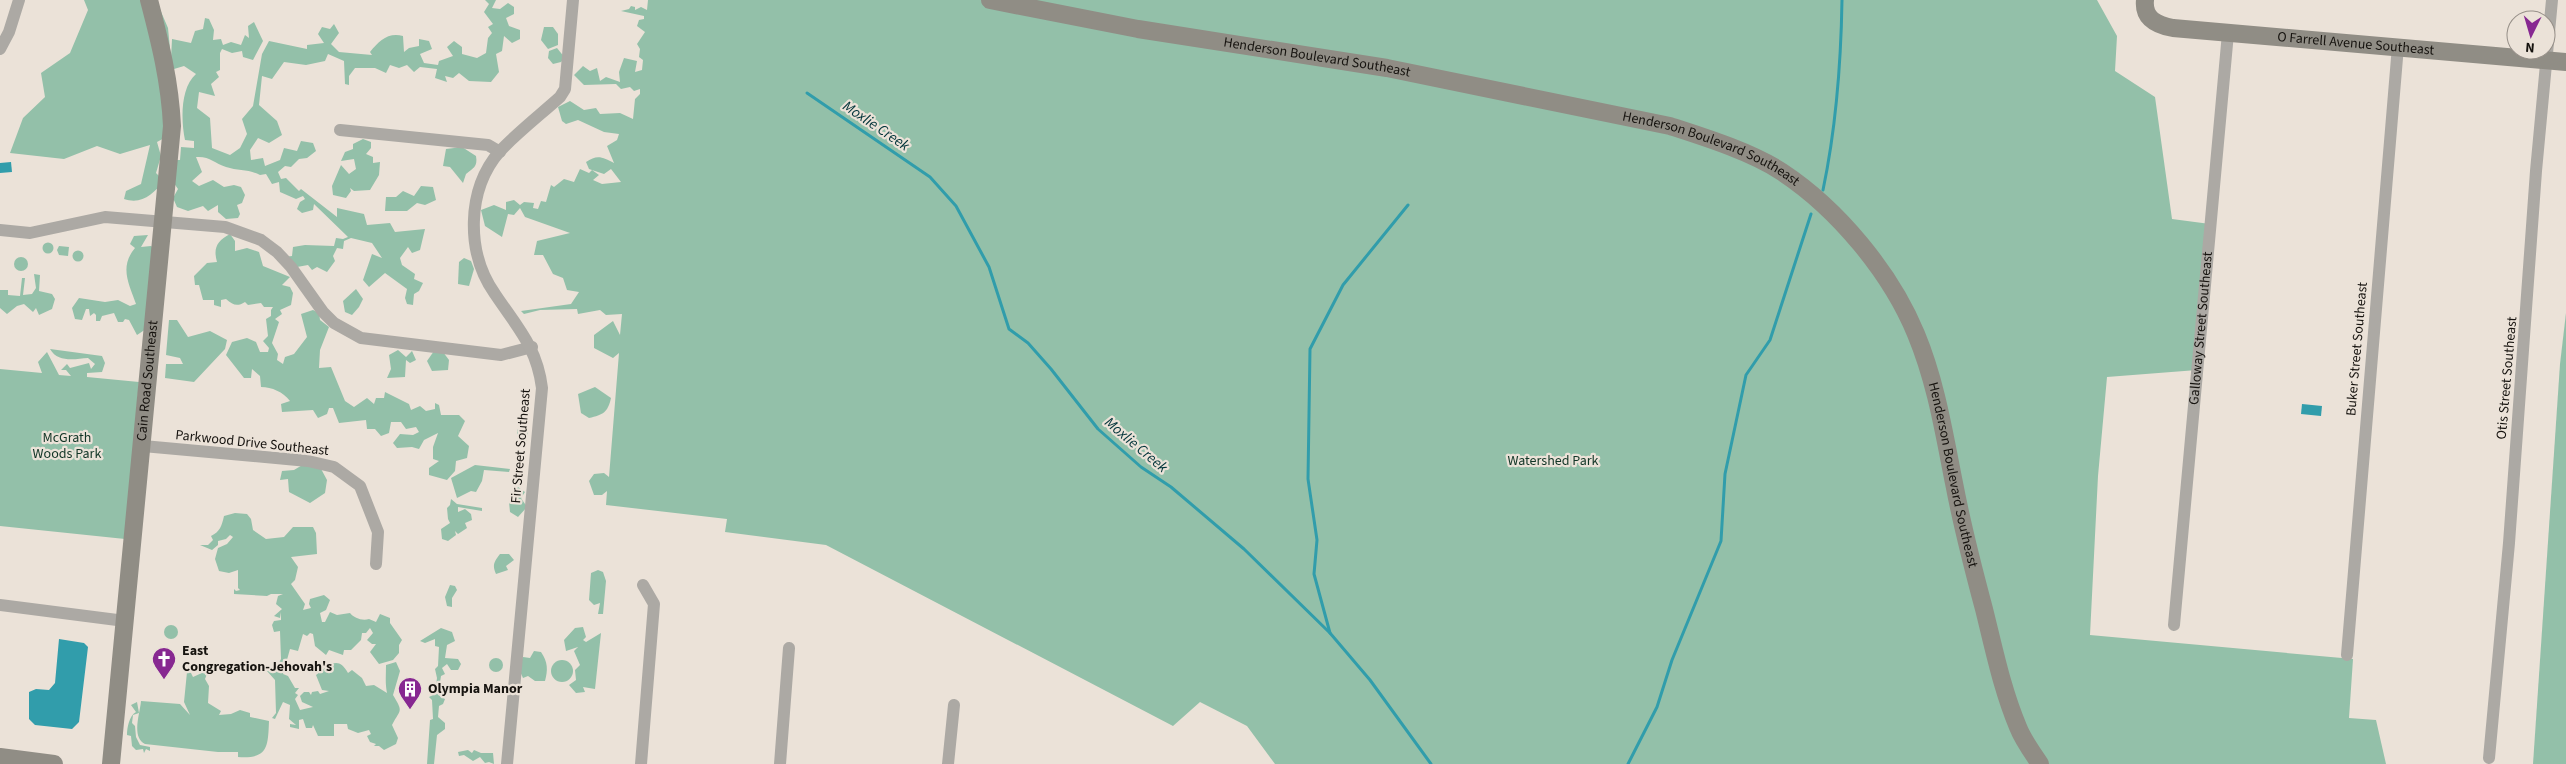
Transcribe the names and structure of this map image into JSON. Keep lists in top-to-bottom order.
{
  "streets": {
    "main road": ["O Farrell Avenue Southeast", "Henderson Boulevard Southeast", "Cain Road Southeast"],
    "street": [
      "Galloway Street Southeast",
      "Buker Street Southeast",
      "Otis Street Southeast",
      "Parkwood Drive Southeast",
      "Fir Street Southeast"
    ]
  },
  "crossings": [
    ["O Farrell Avenue Southeast", "Galloway Street Southeast"],
    ["O Farrell Avenue Southeast", "Buker Street Southeast"],
    ["O Farrell Avenue Southeast", "Otis Street Southeast"],
    ["Cain Road Southeast", "Parkwood Drive Southeast"]
  ],
  "water": ["Moxlie Creek"],
  "parks": ["McGrath Woods Park", "Watershed Park"],
  "places": {
    "church": ["East Congregation-Jehovah's"],
    "building": ["Olympia Manor"]
  },
  "north": "bottom"
}
